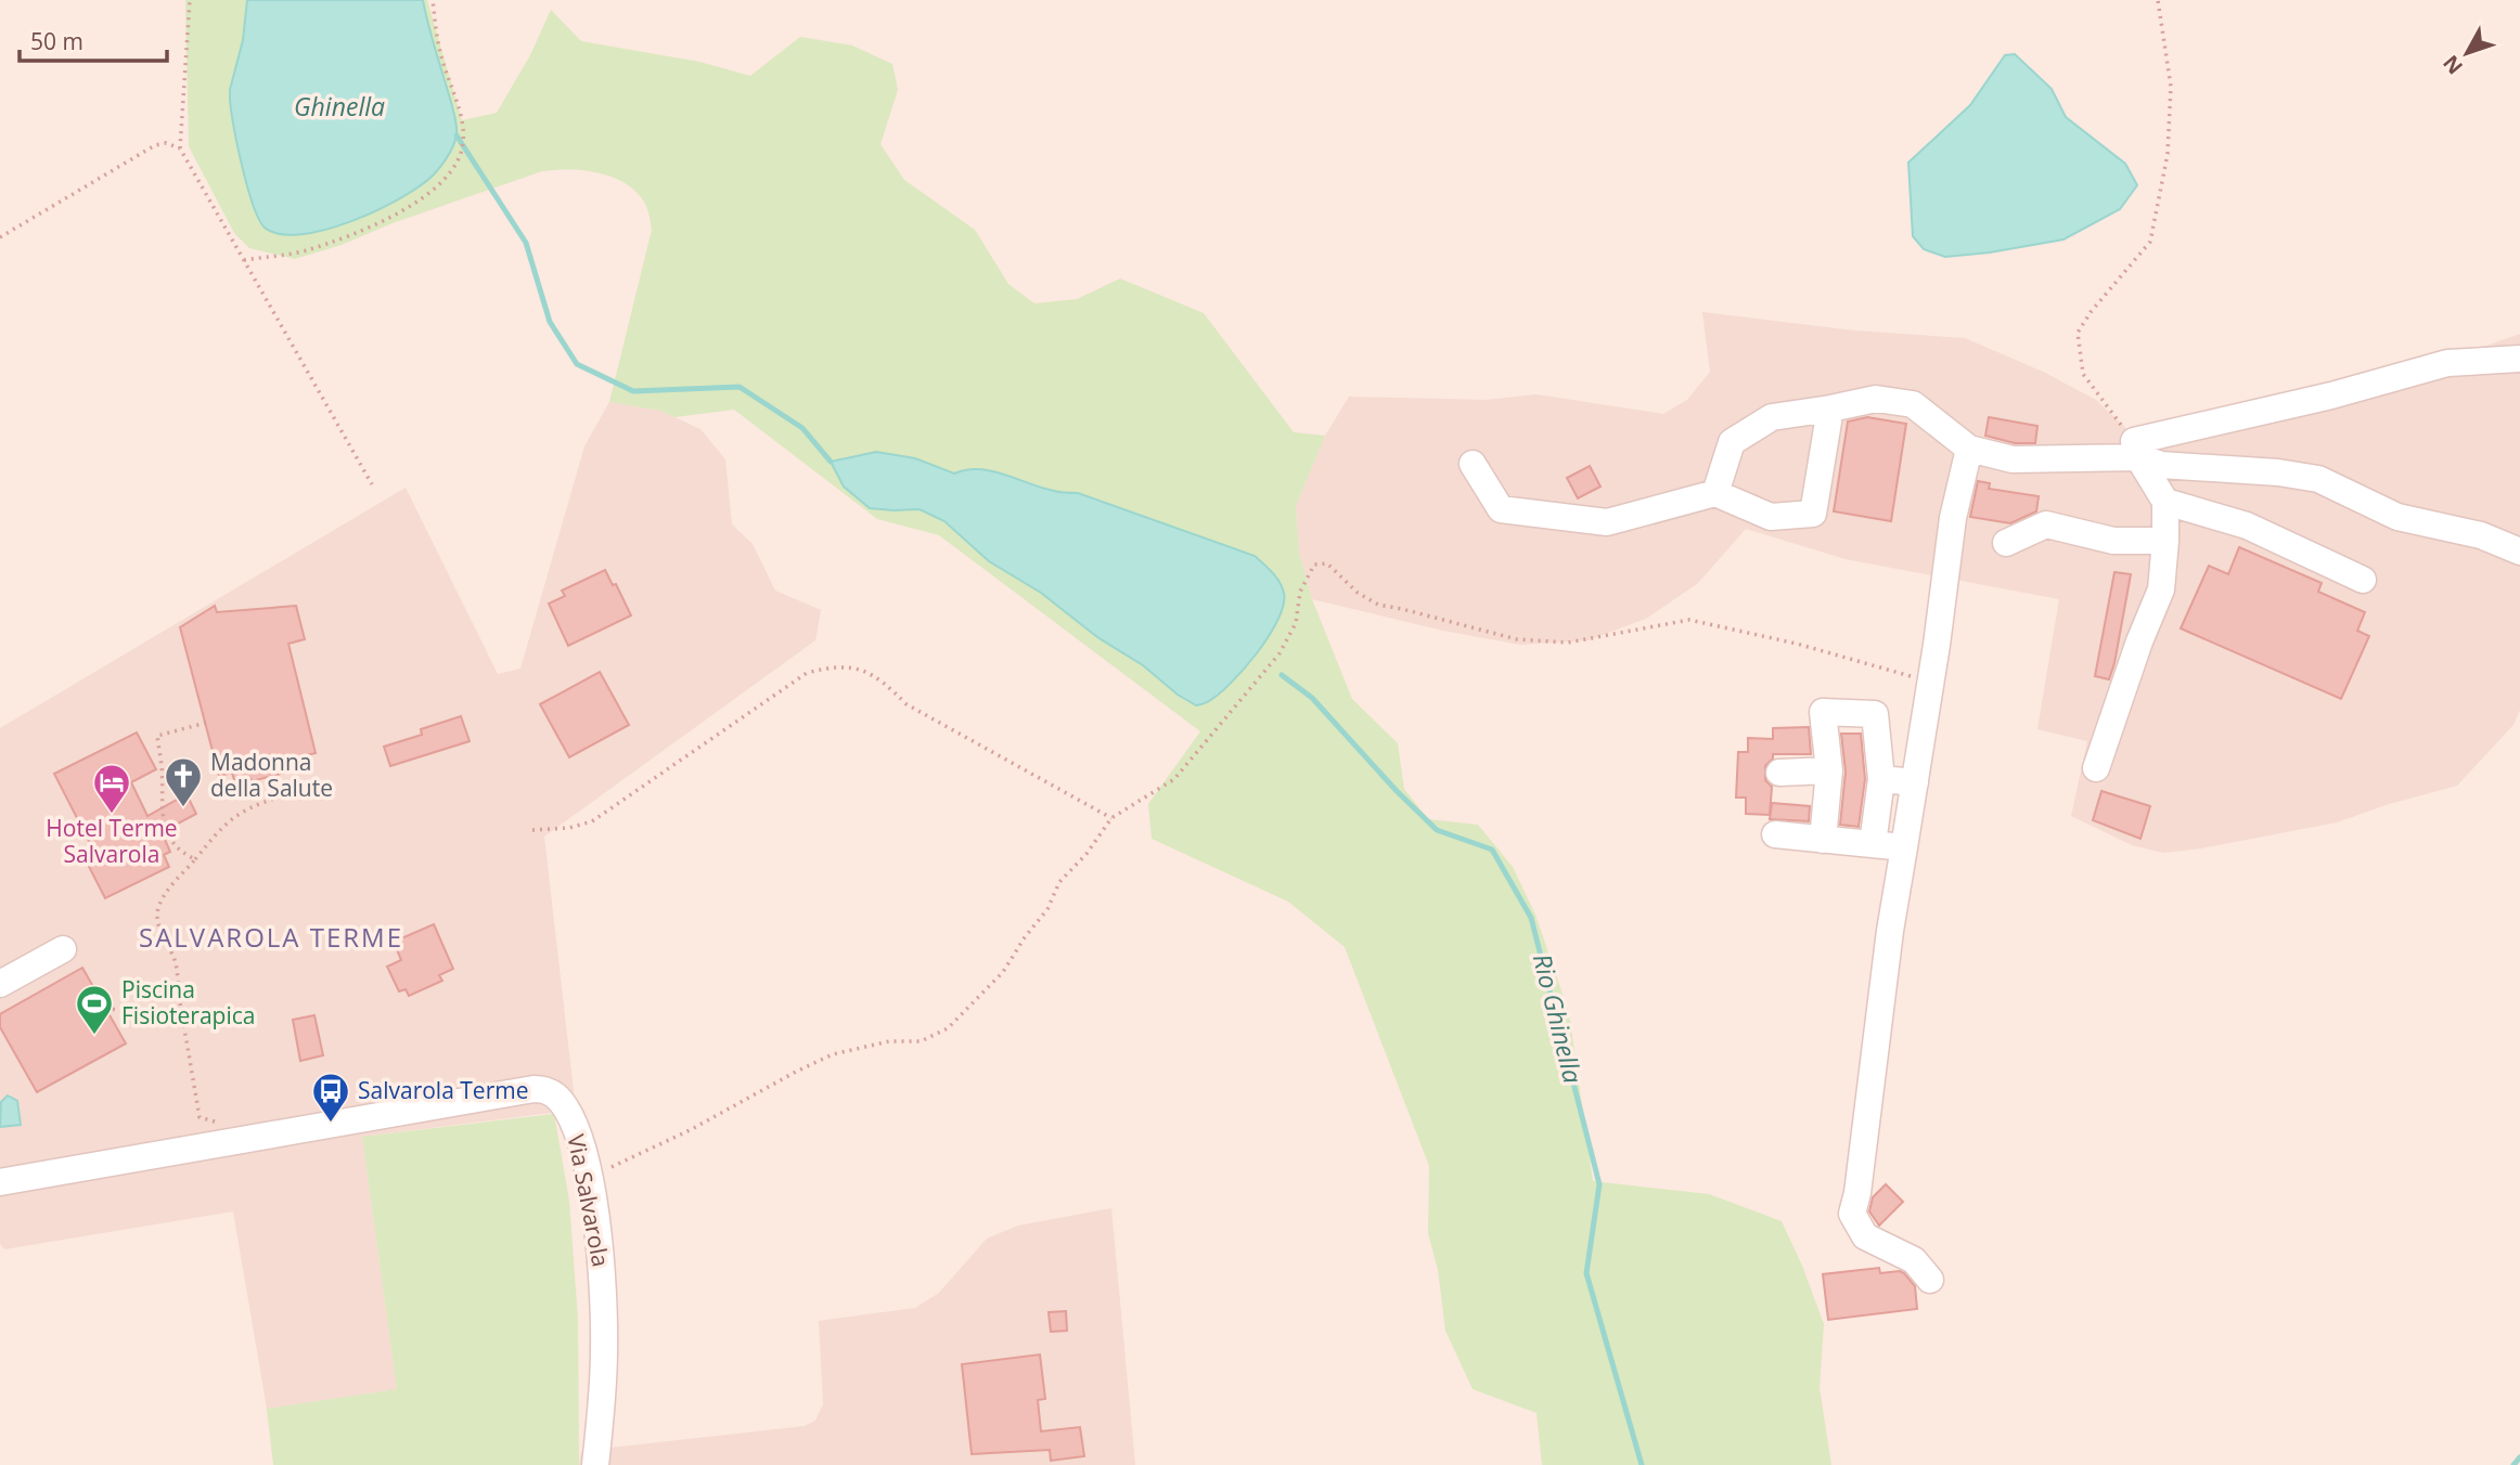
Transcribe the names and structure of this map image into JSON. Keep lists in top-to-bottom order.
{
  "streets": {
    "street": ["Via Salvarola"]
  },
  "districts": ["SALVAROLA TERME"],
  "water": ["Ghinella", "Rio Ghinella"],
  "places": {
    "church": ["Madonna della Salute"],
    "hotel": ["Hotel Terme Salvarola"],
    "sports": ["Piscina Fisioterapica"],
    "bus stop": ["Salvarola Terme"]
  },
  "scale_bar": "50 m",
  "north": "bottom left"
}
